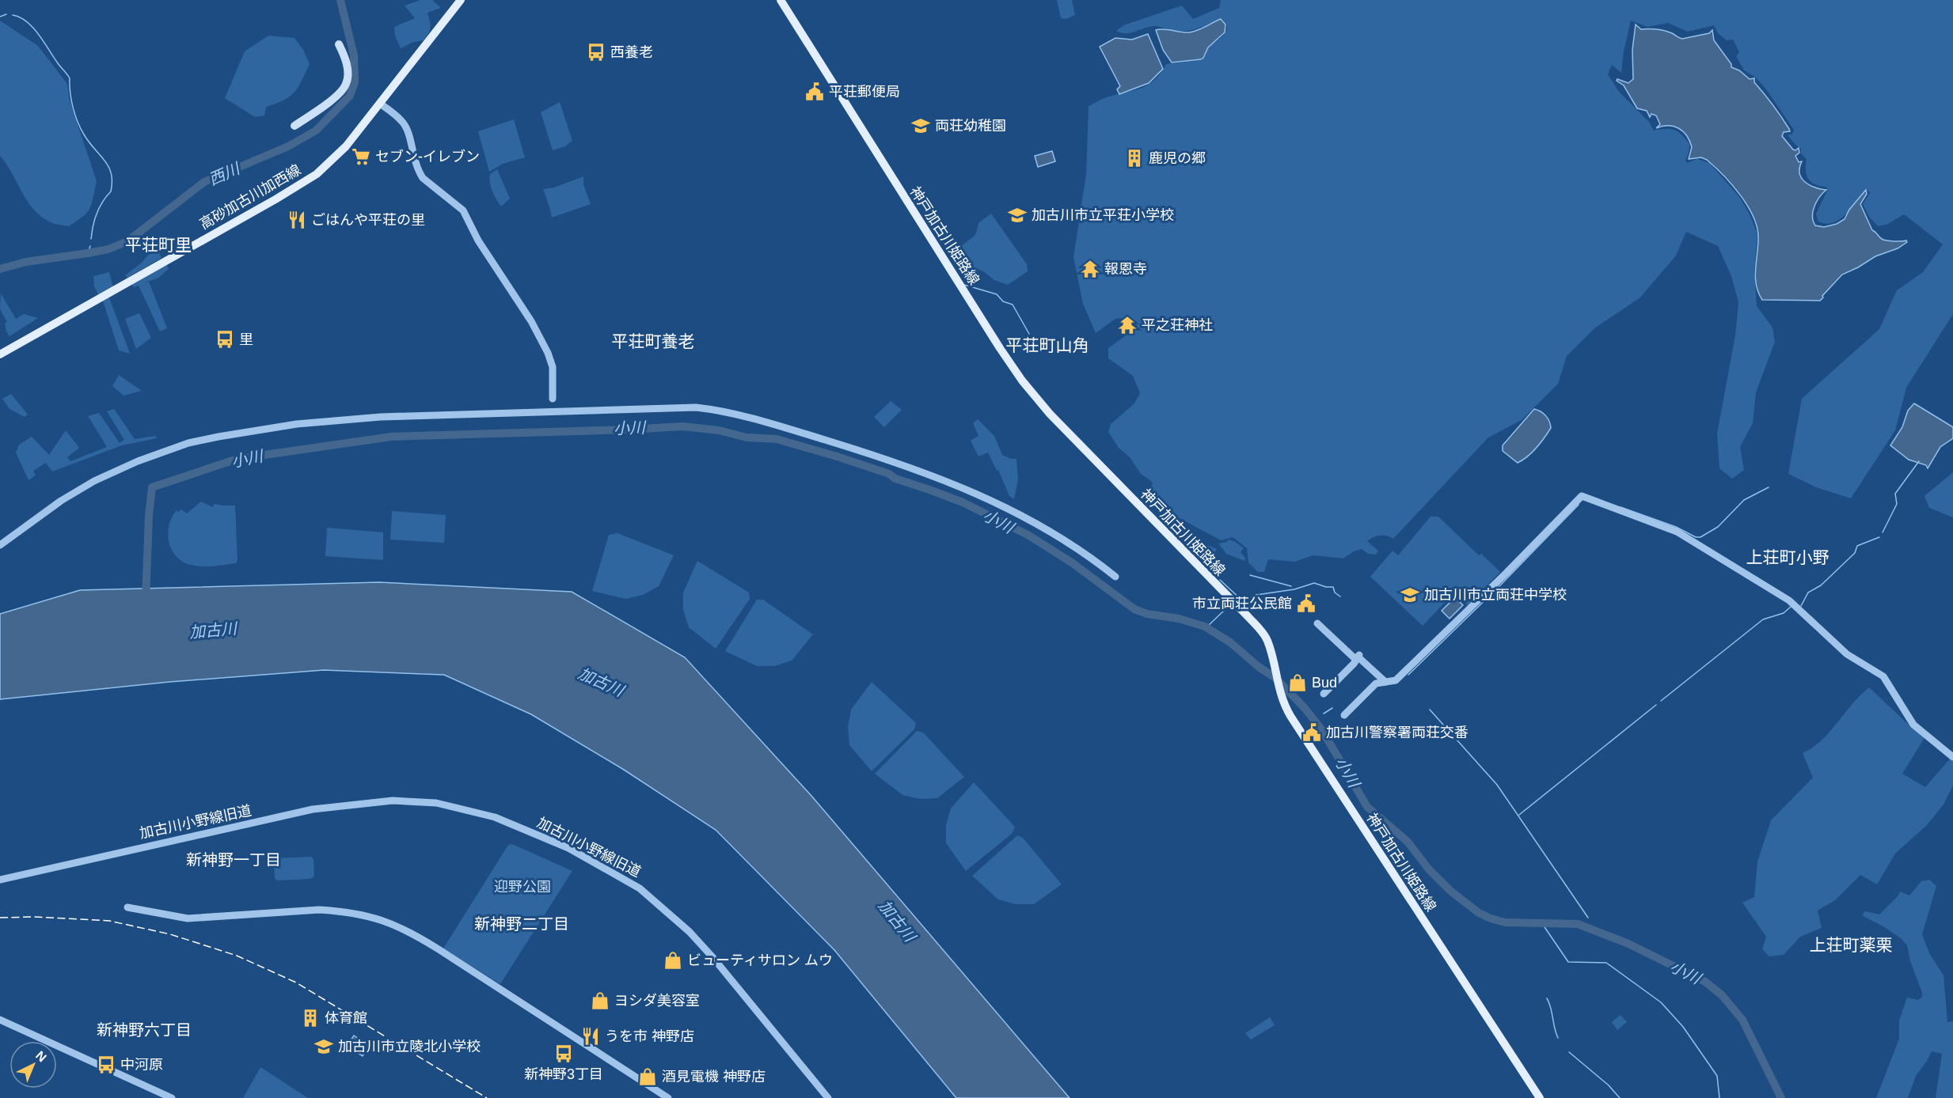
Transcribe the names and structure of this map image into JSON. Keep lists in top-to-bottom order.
{
  "streets": {
    "main road": ["高砂加古川加西線", "神戸加古川姫路線"],
    "street": ["加古川小野線旧道"]
  },
  "districts": [
    "平荘町里",
    "平荘町養老",
    "平荘町山角",
    "上荘町小野",
    "新神野一丁目",
    "新神野二丁目",
    "上荘町薬栗",
    "新神野六丁目"
  ],
  "water": ["西川", "小川", "加古川"],
  "parks": ["迎野公園"],
  "places": {
    "bus stop": [
      "西養老",
      "里",
      "新神野3丁目",
      "中河原"
    ],
    "public building": ["平荘郵便局", "市立両荘公民館", "加古川警察署両荘交番"],
    "school or university": [
      "両荘幼稚園",
      "加古川市立平荘小学校",
      "加古川市立両荘中学校",
      "加古川市立陵北小学校"
    ],
    "supermarket": ["セブン-イレブン"],
    "building": ["鹿児の郷", "体育館"],
    "restaurant": ["ごはんや平荘の里", "うを市 神野店"],
    "temple": ["報恩寺", "平之荘神社"],
    "shop": [
      "Bud",
      "ビューティサロン ムウ",
      "ヨシダ美容室",
      "酒見電機 神野店"
    ]
  },
  "north": "top right"
}
